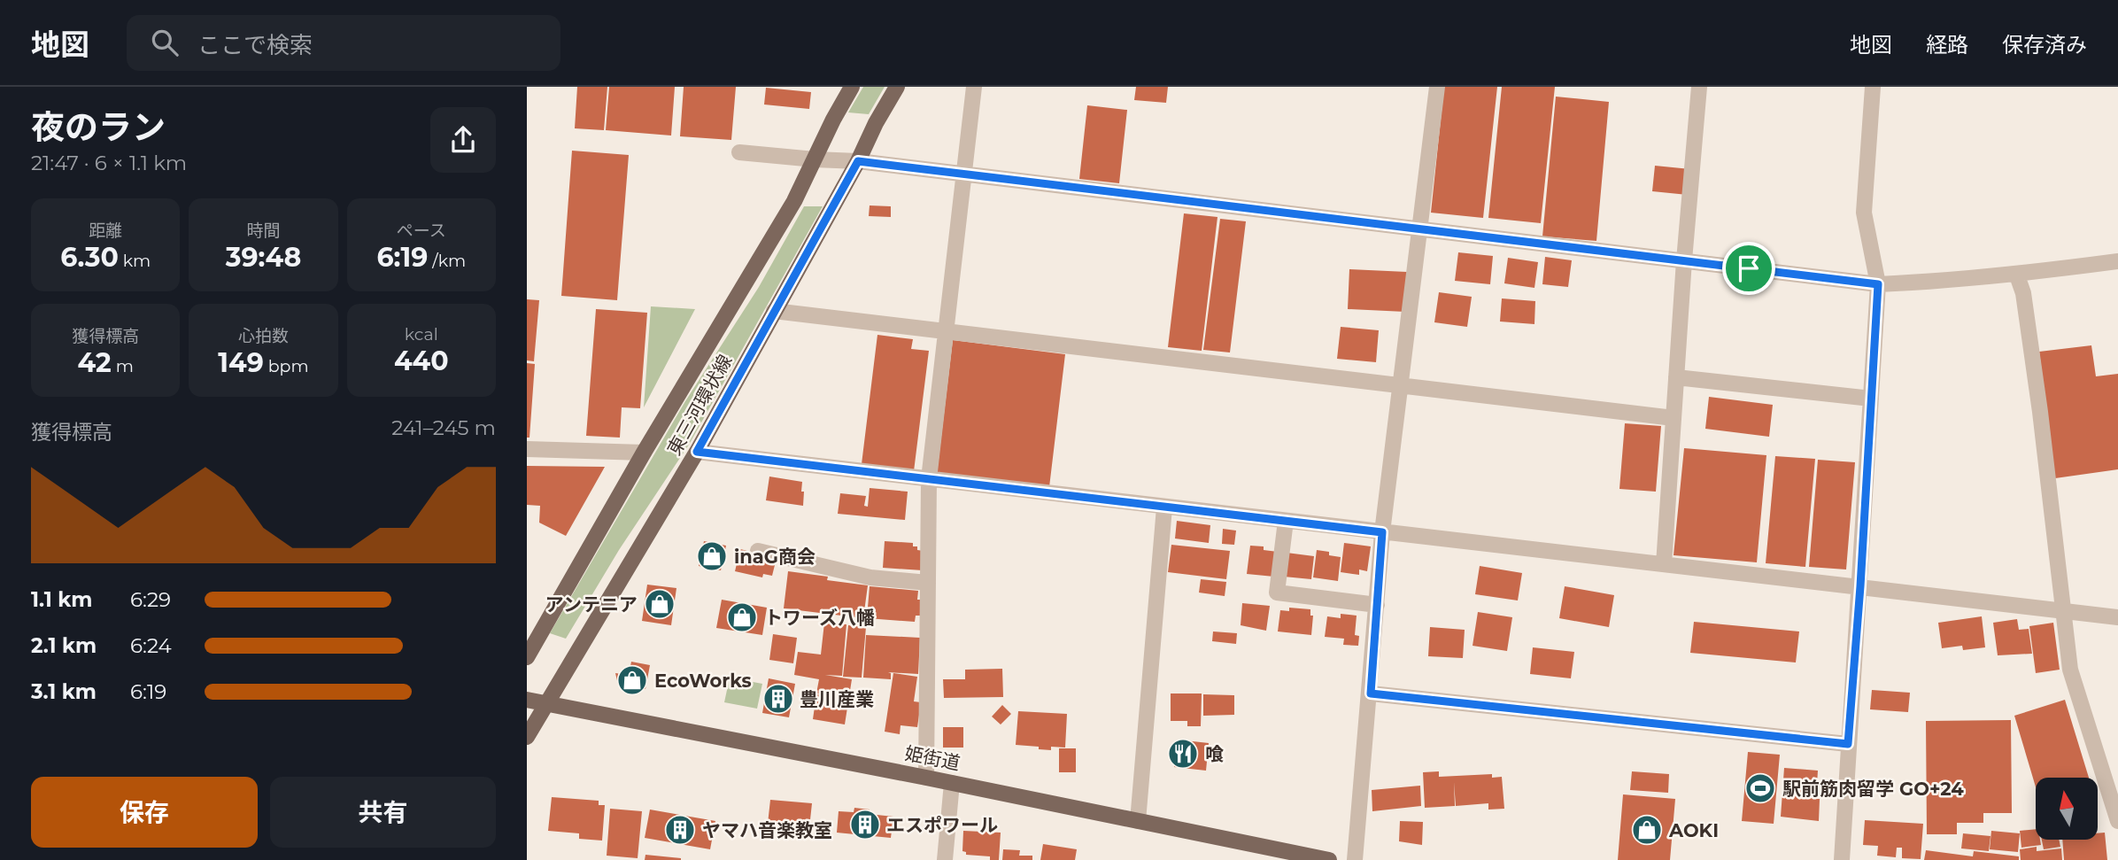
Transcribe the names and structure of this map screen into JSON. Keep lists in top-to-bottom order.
{
  "streets": {
    "main road": ["東三河環状線", "姫街道"]
  },
  "crossings": [
    ["東三河環状線", "姫街道"]
  ],
  "places": {
    "shop": [
      "inaG商会",
      "アンテニア",
      "トワーズ八幡",
      "EcoWorks",
      "AOKI"
    ],
    "building": ["豊川産業", "エスポワール", "ヤマハ音楽教室"],
    "restaurant": ["喰"],
    "sports": ["駅前筋肉留学 GO+24"]
  },
  "north": "top",
  "page": {
    "header": "地図",
    "search": "ここで検索",
    "nav": ["地図", "経路", "保存済み"],
    "heading": ["夜のラン", "21:47 · 6 × 1.1 km"],
    "stats": [
      ["距離", "6.30 km"],
      ["時間", "39:48"],
      ["ペース", "6:19 /km"],
      ["獲得標高", "42 m"],
      ["心拍数", "149 bpm"],
      ["kcal", "440"]
    ],
    "chart": ["獲得標高", "241–245 m"],
    "list": [
      {
        "name": "1.1 km",
        "note": "6:29"
      },
      {
        "name": "2.1 km",
        "note": "6:24"
      },
      {
        "name": "3.1 km",
        "note": "6:19"
      }
    ],
    "buttons": ["保存", "共有"]
  }
}
